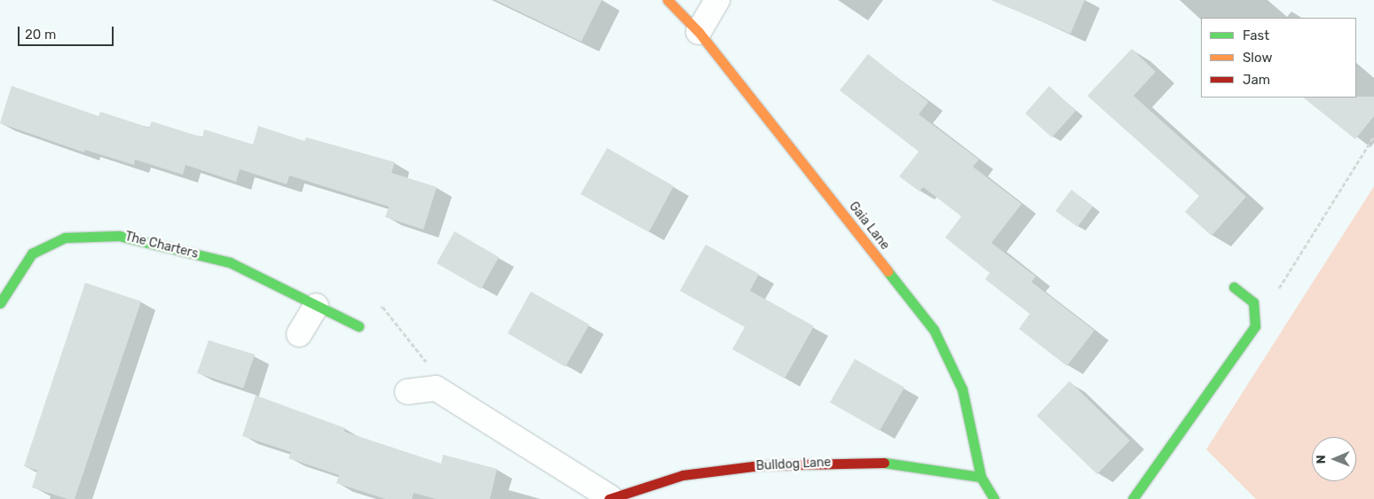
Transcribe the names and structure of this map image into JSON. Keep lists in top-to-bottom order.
{
  "streets": {
    "street": ["Gaia Lane", "The Charters", "Bulldog Lane"]
  },
  "crossings": [
    ["Gaia Lane", "Bulldog Lane"]
  ],
  "legend": ["Fast", "Slow", "Jam"],
  "scale_bar": "20 m",
  "north": "left"
}
